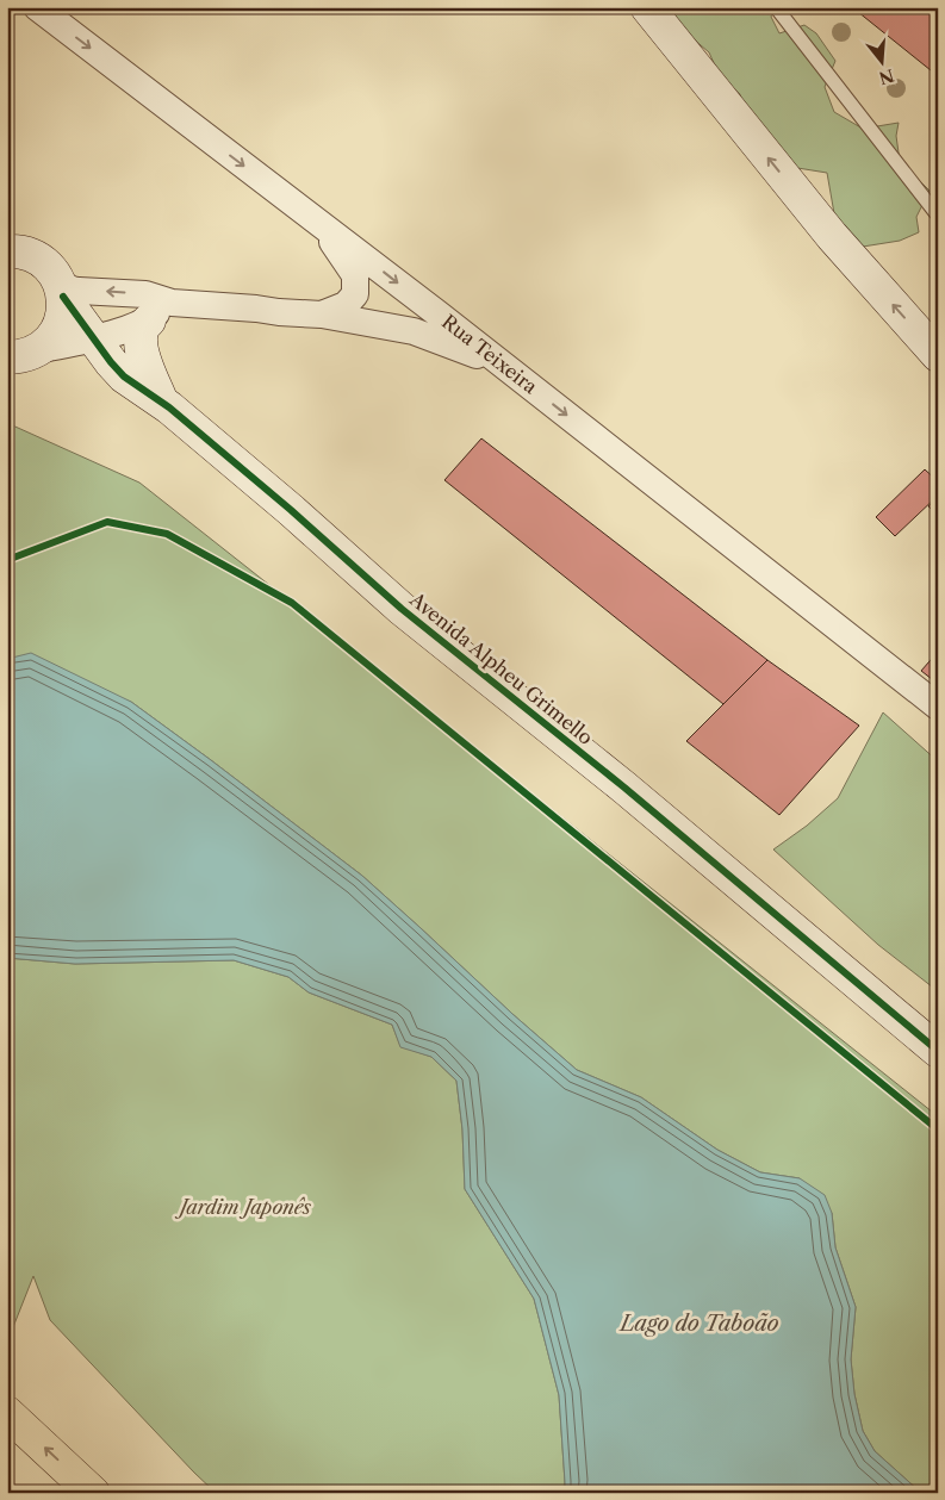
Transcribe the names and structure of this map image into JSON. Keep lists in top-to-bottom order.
{
  "streets": {
    "street": ["Rua Teixeira", "Avenida Alpheu Grimello"]
  },
  "one_way": ["Rua Teixeira"],
  "water": ["Lago do Taboão"],
  "parks": ["Jardim Japonês"],
  "north": "bottom"
}
